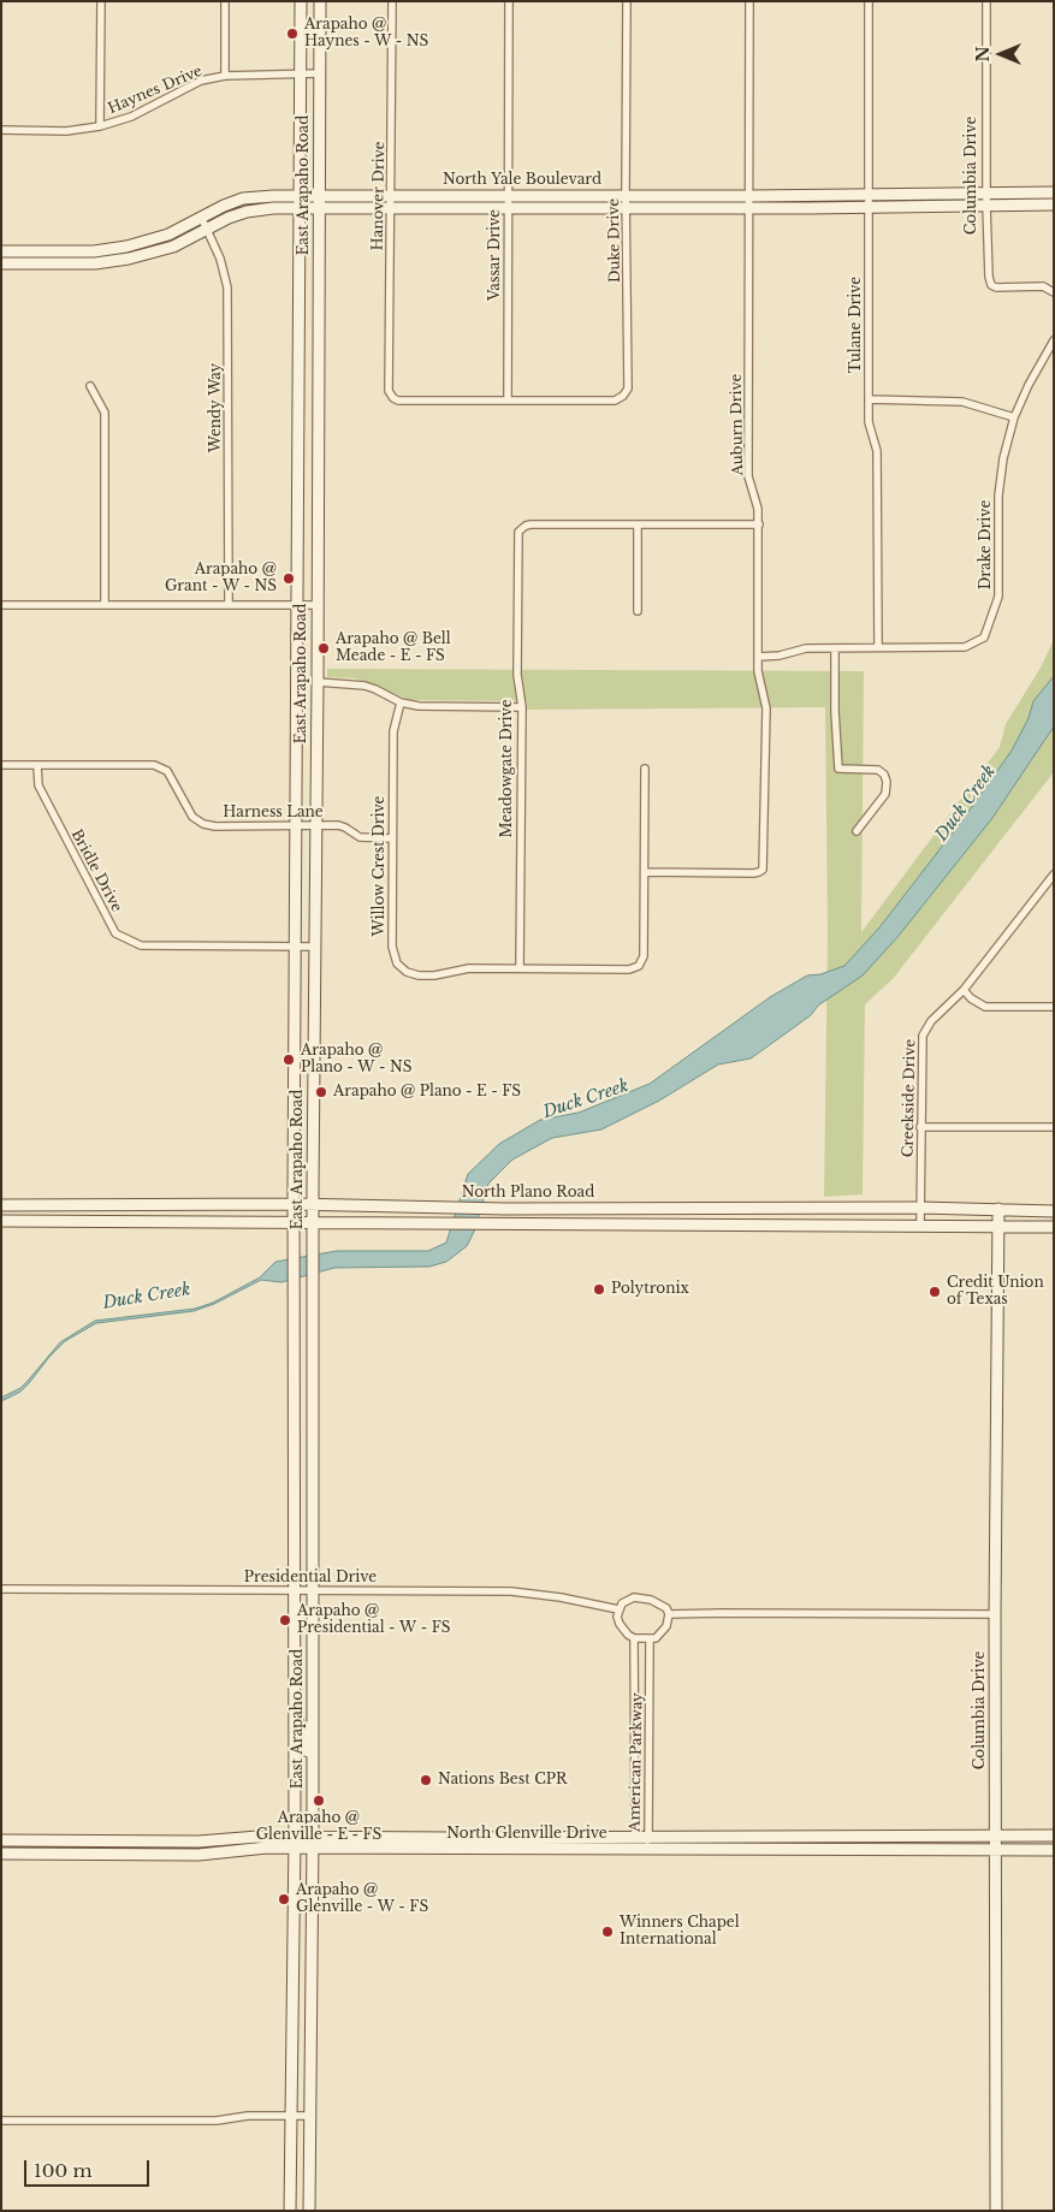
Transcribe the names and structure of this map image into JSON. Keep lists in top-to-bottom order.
{
  "streets": {
    "main road": [
      "Columbia Drive",
      "North Yale Boulevard",
      "East Arapaho Road",
      "North Plano Road",
      "North Glenville Drive"
    ],
    "street": [
      "Haynes Drive",
      "Hanover Drive",
      "Duke Drive",
      "Vassar Drive",
      "Tulane Drive",
      "Wendy Way",
      "Auburn Drive",
      "Drake Drive",
      "Meadowgate Drive",
      "Harness Lane",
      "Willow Crest Drive",
      "Bridle Drive",
      "Creekside Drive",
      "Presidential Drive",
      "American Parkway"
    ]
  },
  "crossings": [
    ["Haynes Drive", "East Arapaho Road"],
    ["Columbia Drive", "North Yale Boulevard"],
    ["Columbia Drive", "North Plano Road"],
    ["Columbia Drive", "North Glenville Drive"],
    ["North Yale Boulevard", "East Arapaho Road"],
    ["North Yale Boulevard", "Hanover Drive"],
    ["North Yale Boulevard", "Duke Drive"],
    ["North Yale Boulevard", "Vassar Drive"],
    ["North Yale Boulevard", "Tulane Drive"],
    ["North Yale Boulevard", "Wendy Way"],
    ["North Yale Boulevard", "Auburn Drive"],
    ["East Arapaho Road", "Harness Lane"],
    ["East Arapaho Road", "Bridle Drive"],
    ["East Arapaho Road", "North Plano Road"],
    ["East Arapaho Road", "Presidential Drive"],
    ["East Arapaho Road", "North Glenville Drive"],
    ["Hanover Drive", "Duke Drive"],
    ["Hanover Drive", "Vassar Drive"],
    ["Duke Drive", "Vassar Drive"],
    ["Tulane Drive", "Drake Drive"],
    ["Auburn Drive", "Drake Drive"],
    ["Auburn Drive", "Willow Crest Drive"],
    ["Meadowgate Drive", "Willow Crest Drive"],
    ["Harness Lane", "Willow Crest Drive"],
    ["Harness Lane", "Bridle Drive"],
    ["Creekside Drive", "North Plano Road"],
    ["Presidential Drive", "American Parkway"],
    ["American Parkway", "North Glenville Drive"]
  ],
  "water": ["Duck Creek"],
  "places": [
    "Arapaho @ Haynes - W - NS",
    "Arapaho @ Grant - W - NS",
    "Arapaho @ Bell Meade - E - FS",
    "Arapaho @ Plano - W - NS",
    "Arapaho @ Plano - E - FS",
    "Polytronix",
    "Credit Union of Texas",
    "Arapaho @ Presidential - W - FS",
    "Nations Best CPR",
    "Arapaho @ Glenville - E - FS",
    "Arapaho @ Glenville - W - FS",
    "Winners Chapel International"
  ],
  "scale_bar": "100 m",
  "north": "left"
}
